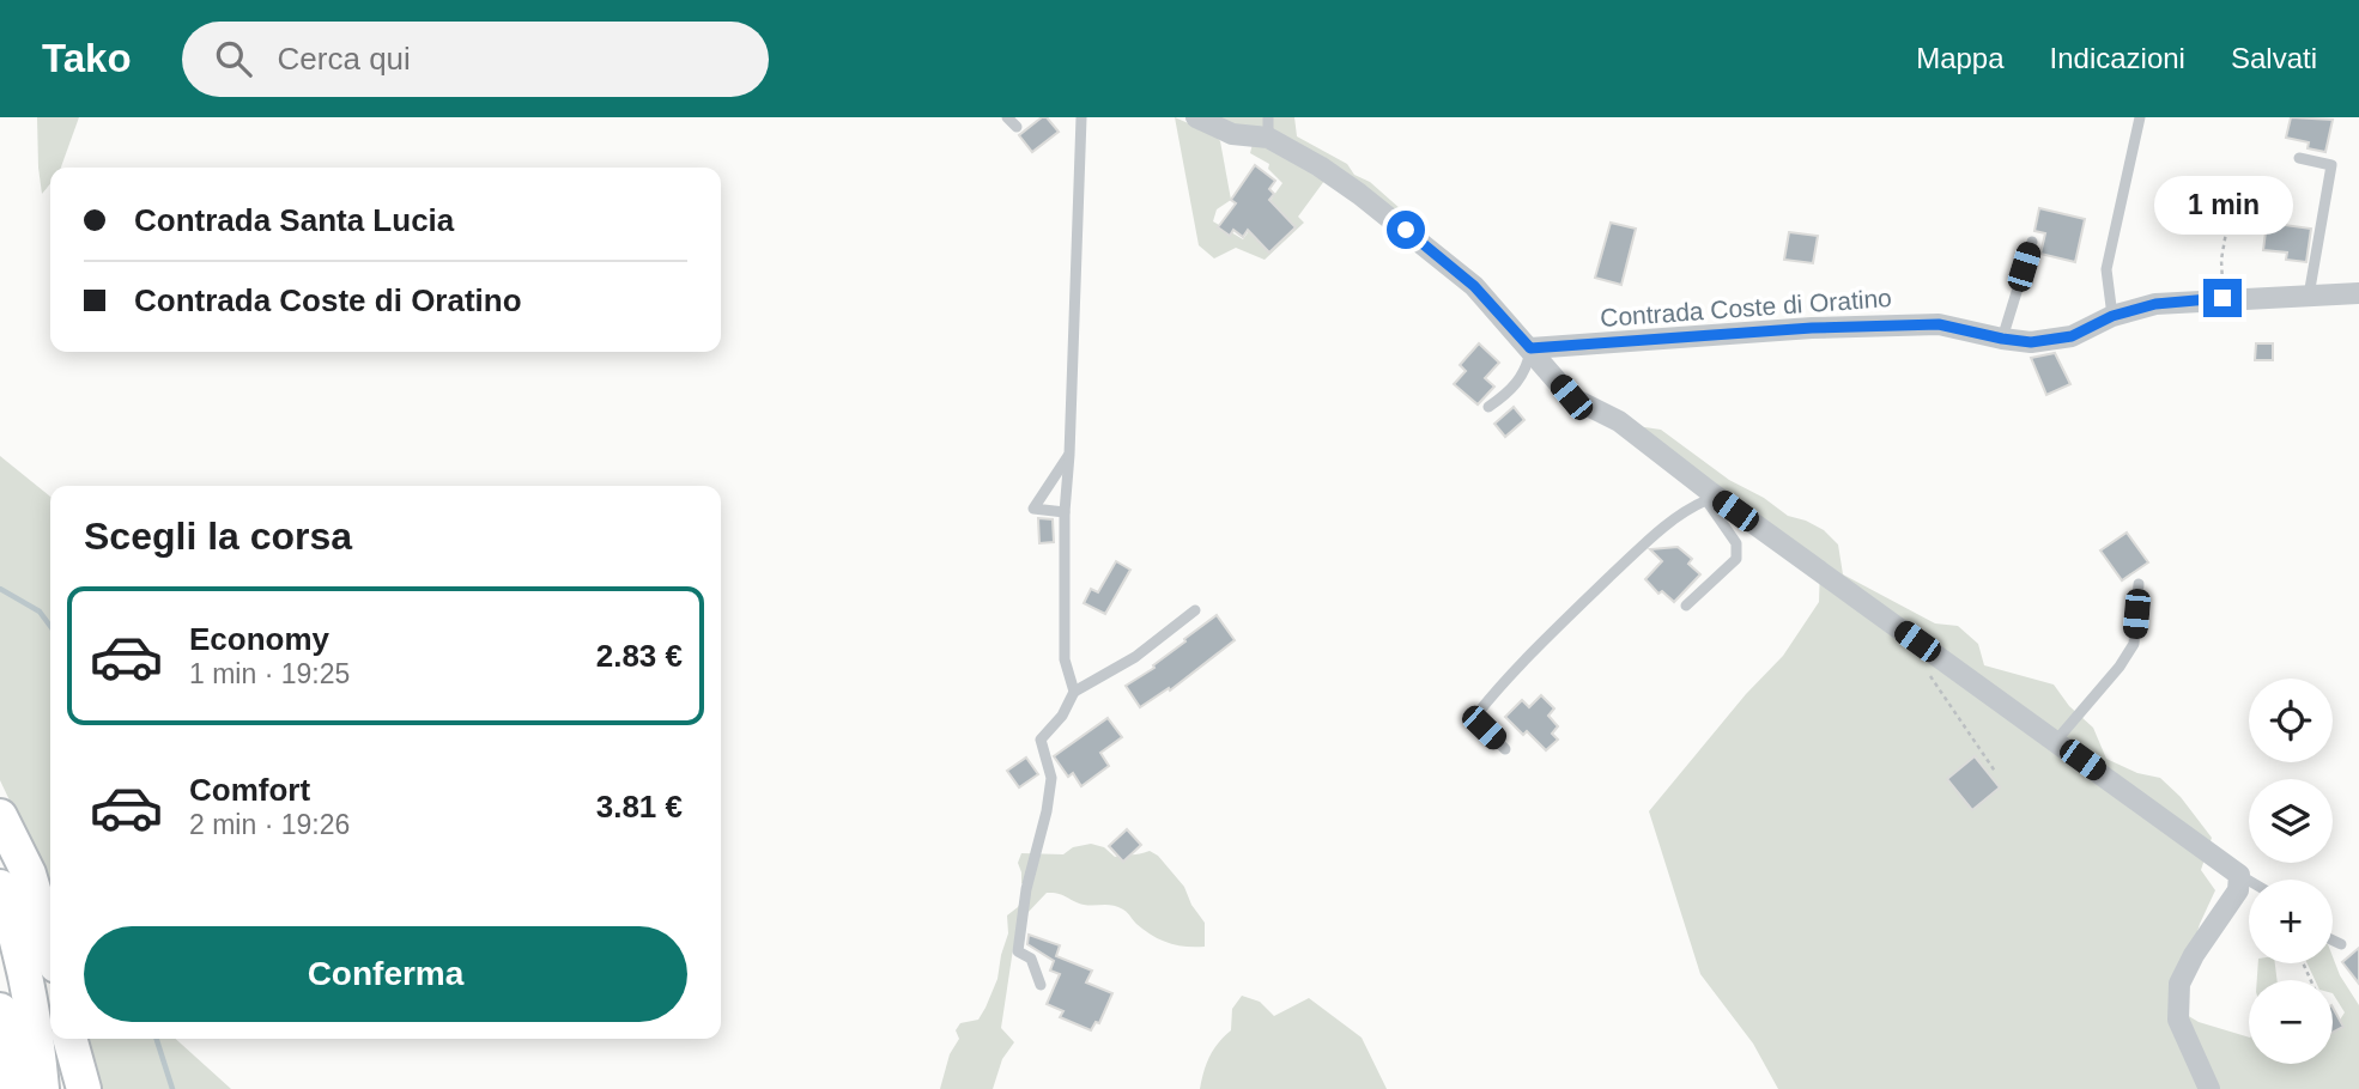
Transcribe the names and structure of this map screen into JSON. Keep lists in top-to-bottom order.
{
  "streets": {
    "street": ["Contrada Coste di Oratino"]
  },
  "page": {
    "header": "Tako",
    "search": "Cerca qui",
    "nav": ["Mappa", "Indicazioni", "Salvati"],
    "banner": ["Contrada Santa Lucia", "Contrada Coste di Oratino"],
    "bubble": "1 min",
    "heading": "Scegli la corsa",
    "list": [
      {
        "name": "Economy",
        "note": "1 min · 19:25",
        "value": "2.83 €"
      },
      {
        "name": "Comfort",
        "note": "2 min · 19:26",
        "value": "3.81 €"
      }
    ],
    "map_buttons": ["+", "−"],
    "buttons": "Conferma"
  }
}
